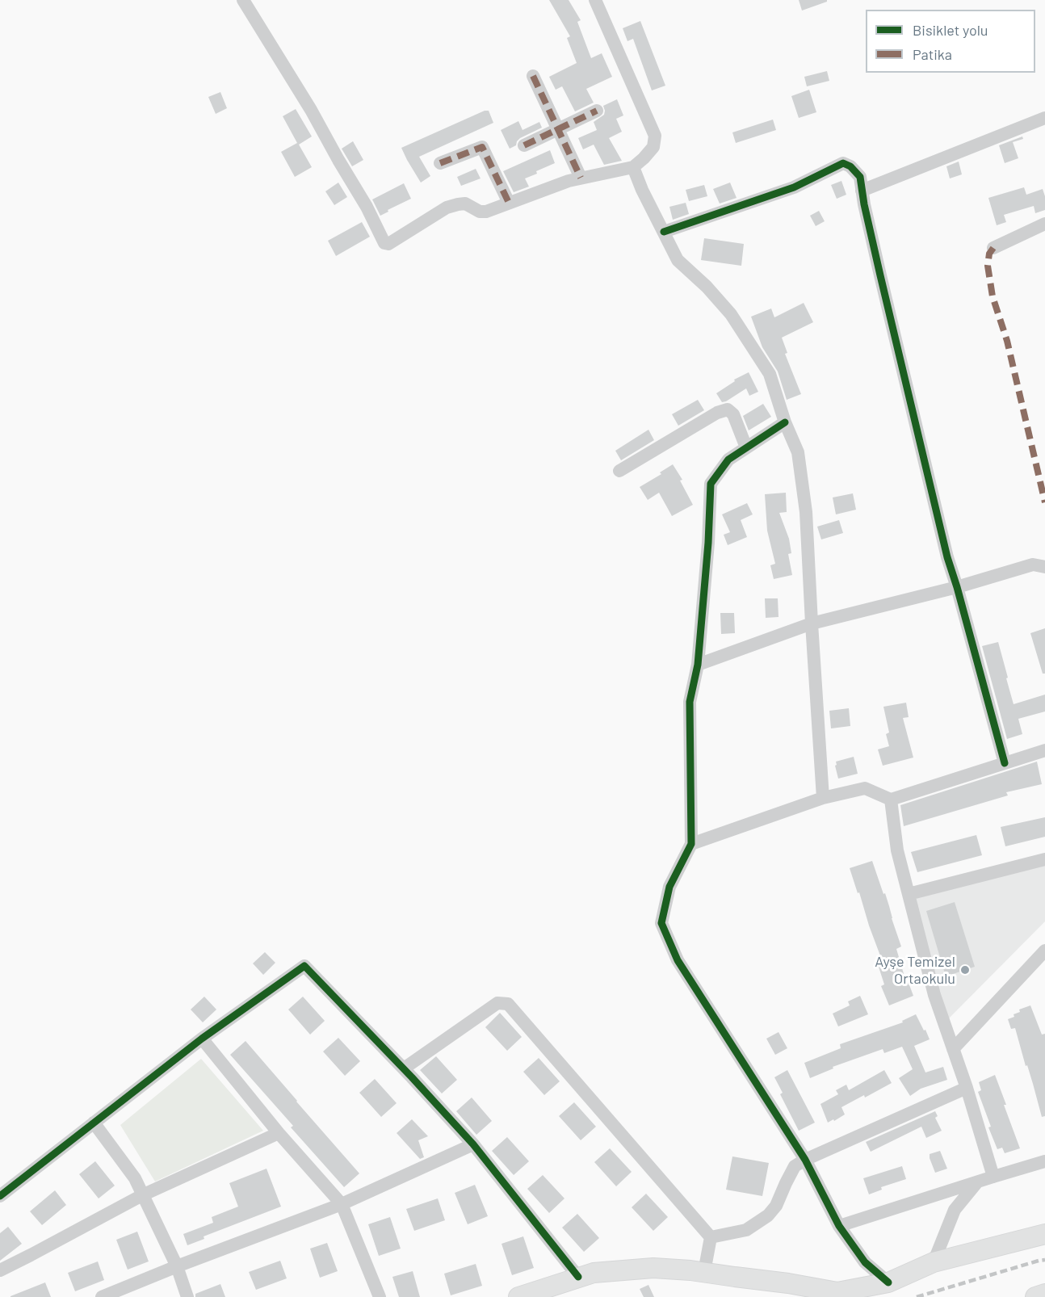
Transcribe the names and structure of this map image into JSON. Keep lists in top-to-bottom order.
{
  "places": ["Ayşe Temizel Ortaokulu"],
  "legend": ["Bisiklet yolu", "Patika"]
}
